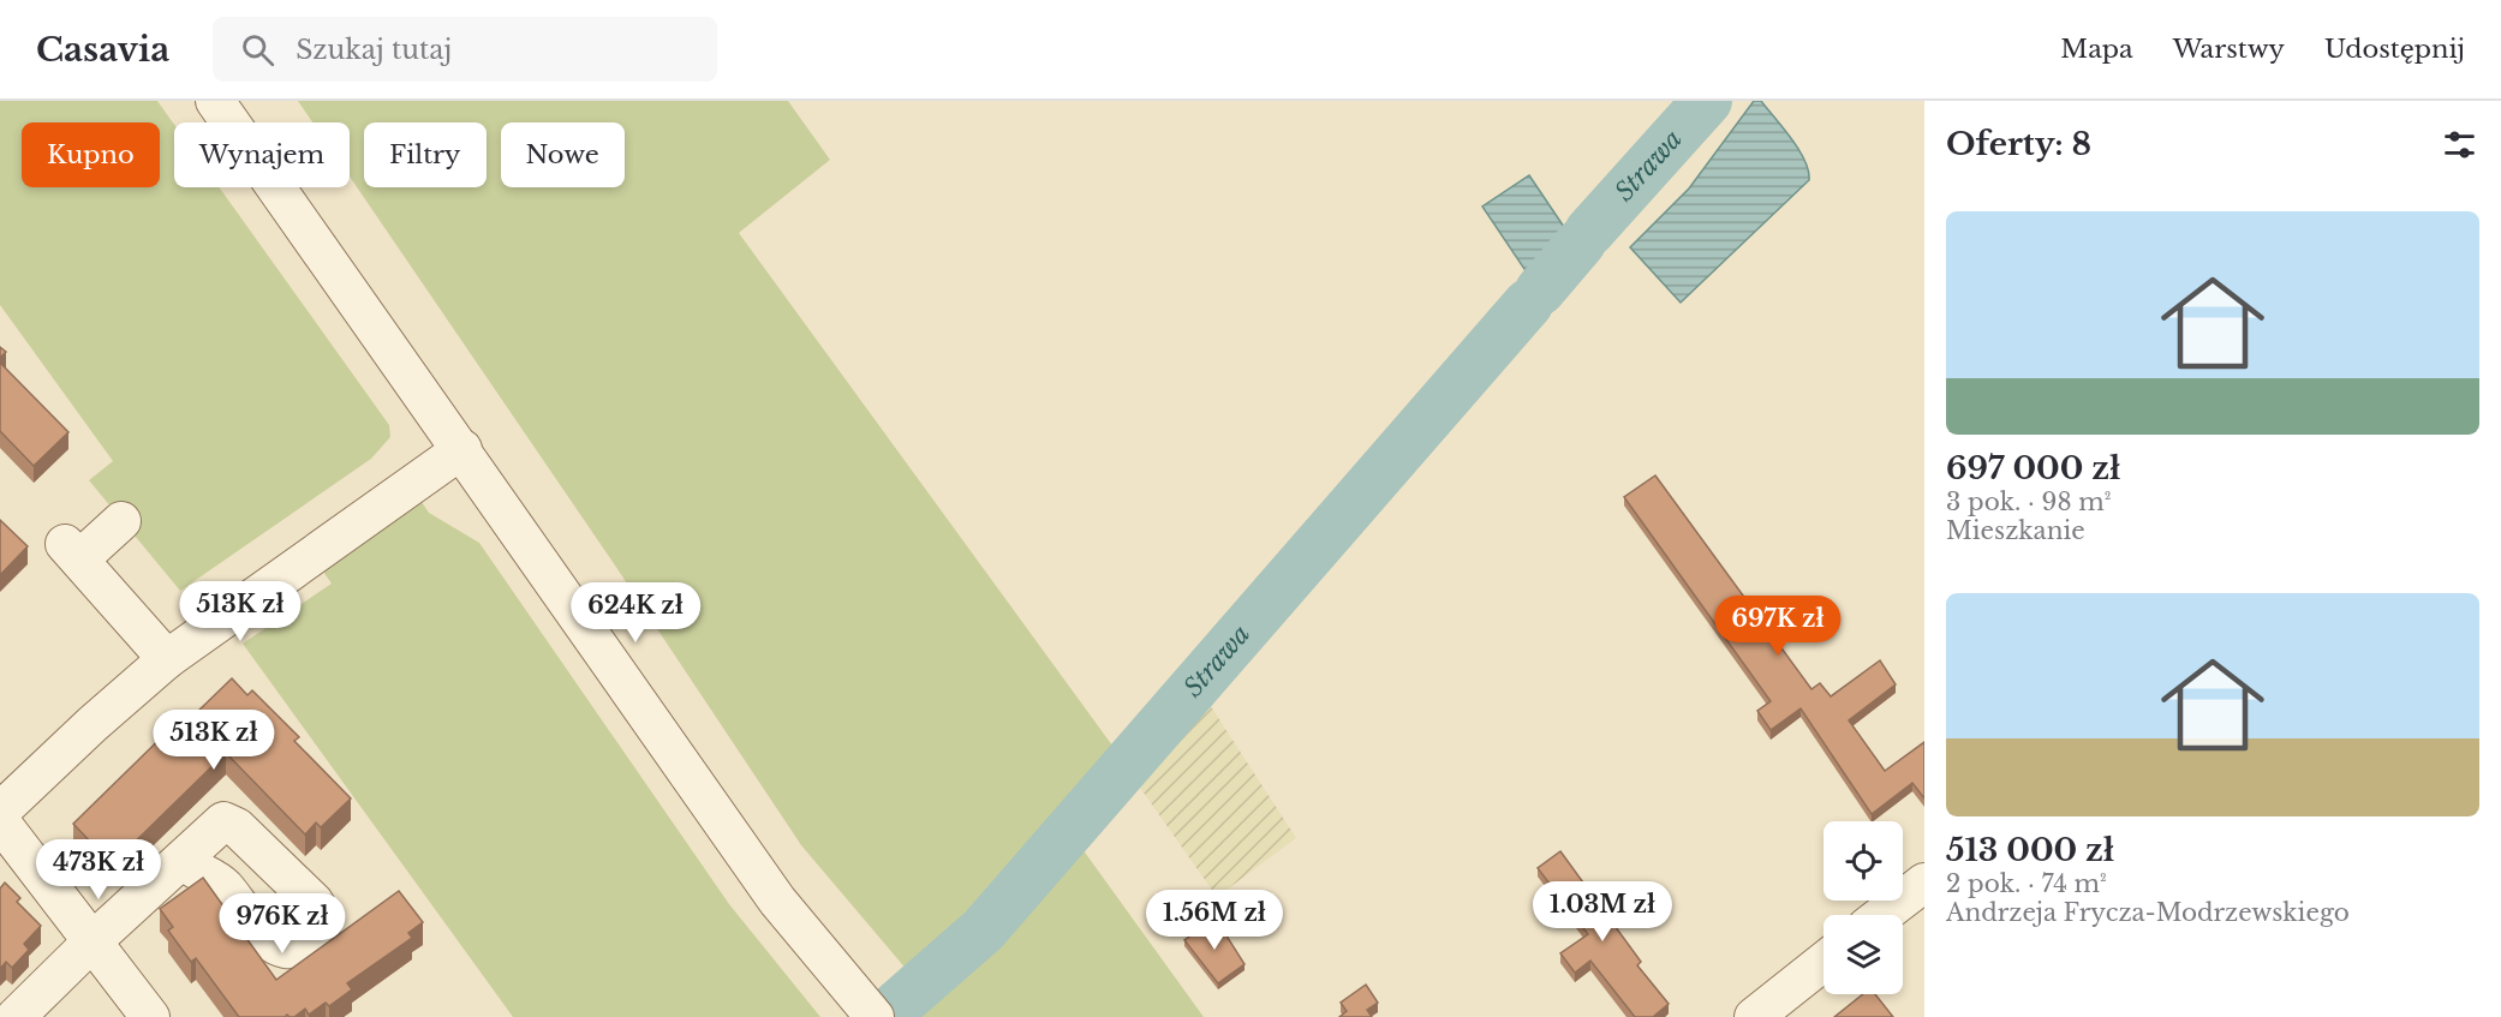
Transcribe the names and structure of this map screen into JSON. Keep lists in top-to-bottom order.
{
  "water": ["Strawa"],
  "page": {
    "header": "Casavia",
    "search": "Szukaj tutaj",
    "nav": ["Mapa", "Warstwy", "Udostępnij"],
    "heading": "Oferty: 8",
    "chip": [
      "Kupno",
      "Wynajem",
      "Filtry",
      "Nowe"
    ],
    "list": [
      {
        "name": "697 000 zł",
        "note": "3 pok. · 98 m² · Mieszkanie"
      },
      {
        "name": "513 000 zł",
        "note": "2 pok. · 74 m² · Andrzeja Frycza-Modrzewskiego"
      }
    ],
    "price": [
      "513K zł",
      "624K zł",
      "697K zł",
      "513K zł",
      "473K zł",
      "1.03M zł",
      "1.56M zł",
      "976K zł"
    ]
  }
}
